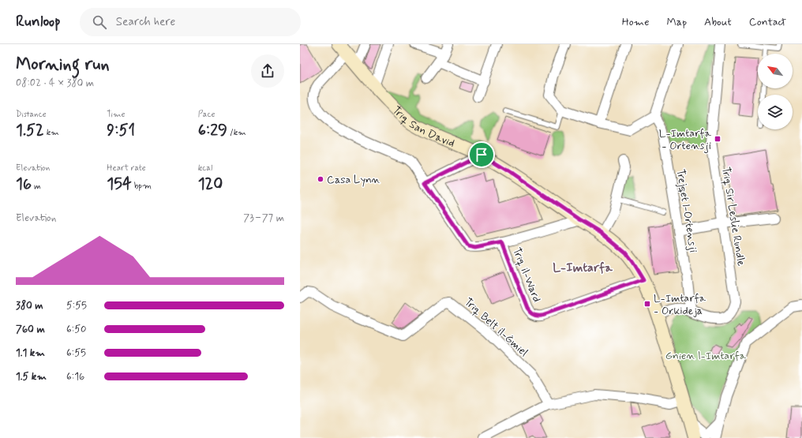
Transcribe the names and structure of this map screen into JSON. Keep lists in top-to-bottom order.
{
  "streets": {
    "street": [
      "Triq San David",
      "Trejqet l-Ortensji",
      "Triq Sir Leslie Rundle",
      "Triq il-Ward",
      "Triq Belt il-Ġmiel"
    ]
  },
  "crossings": [
    ["Triq San David", "Triq Sir Leslie Rundle"],
    ["Triq San David", "Triq il-Ward"],
    ["Trejqet l-Ortensji", "Triq Sir Leslie Rundle"]
  ],
  "districts": ["L-Imtarfa"],
  "parks": ["Gnien l-Imtarfa"],
  "places": {
    "transit": ["L-Imtarfa - Ortensji", "L-Imtarfa - Orkideja"],
    "other": ["Casa Lynn"]
  },
  "north": "top left",
  "page": {
    "header": "Runloop",
    "search": "Search here",
    "nav": [
      "Home",
      "Map",
      "About",
      "Contact"
    ],
    "heading": ["Morning run", "08:02 · 4 × 380 m"],
    "stats": [
      ["Distance", "1.52 km"],
      ["Time", "9:51"],
      ["Pace", "6:29 /km"],
      ["Elevation", "16 m"],
      ["Heart rate", "154 bpm"],
      ["kcal", "120"]
    ],
    "chart": ["Elevation", "73–77 m"],
    "list": [
      {
        "name": "380 m",
        "note": "5:55"
      },
      {
        "name": "760 m",
        "note": "6:50"
      },
      {
        "name": "1.1 km",
        "note": "6:55"
      },
      {
        "name": "1.5 km",
        "note": "6:16"
      }
    ]
  }
}
